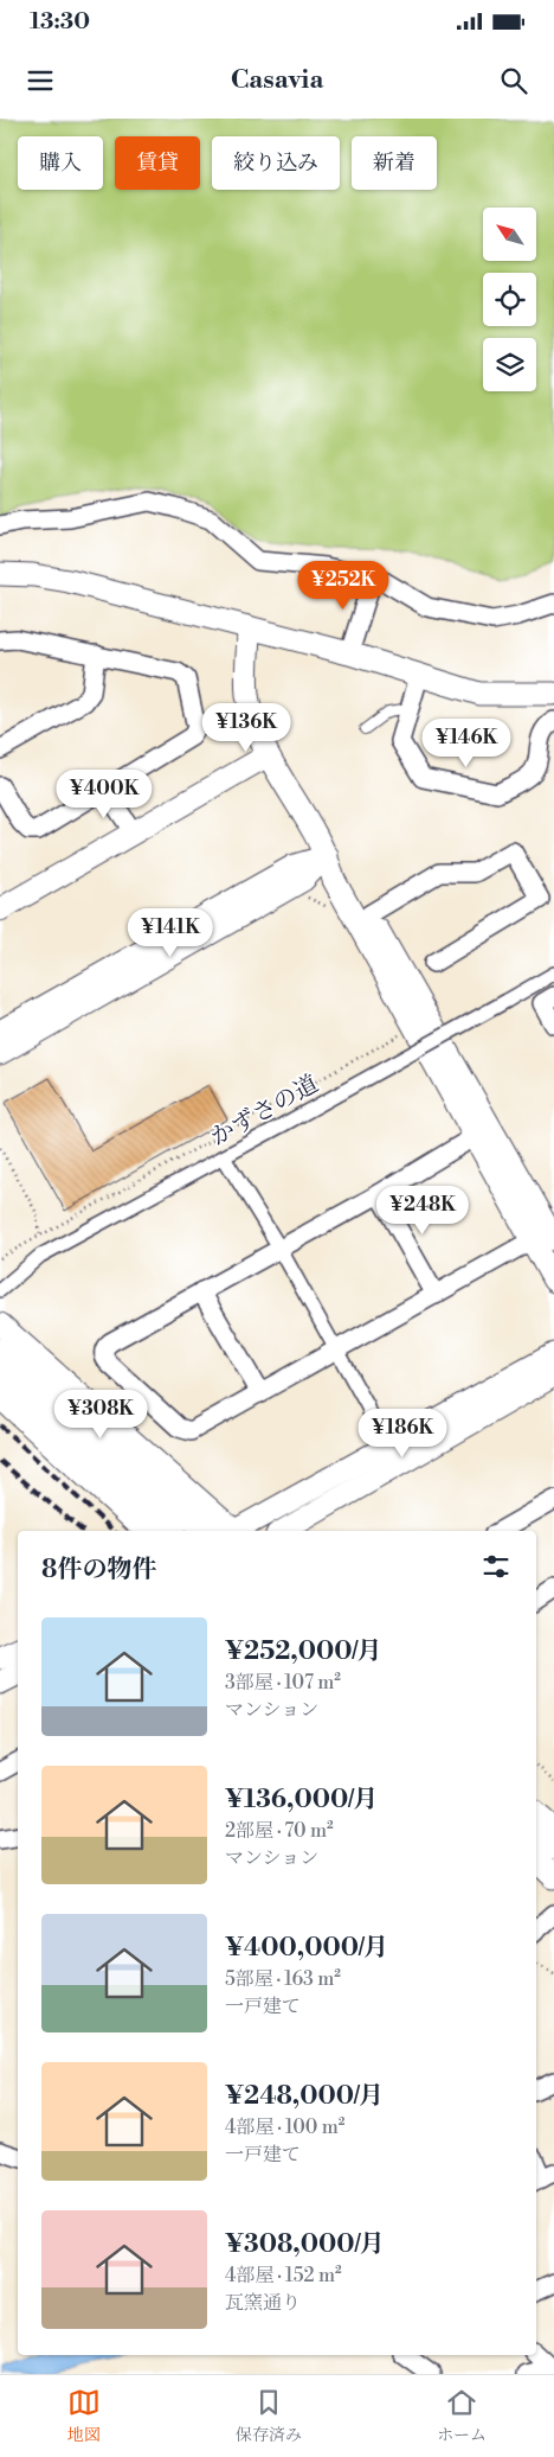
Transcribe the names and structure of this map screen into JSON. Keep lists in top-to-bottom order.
{
  "streets": {
    "street": ["かずさの道"]
  },
  "north": "top left",
  "page": {
    "status": "13:30",
    "header": "Casavia",
    "chip": [
      "購入",
      "賃貸",
      "絞り込み",
      "新着"
    ],
    "price": [
      "¥252K",
      "¥136K",
      "¥146K",
      "¥400K",
      "¥141K",
      "¥248K",
      "¥308K",
      "¥186K"
    ],
    "heading": "8件の物件",
    "list": [
      {
        "name": "¥252,000/月",
        "note": "3部屋 · 107 m² · マンション"
      },
      {
        "name": "¥136,000/月",
        "note": "2部屋 · 70 m² · マンション"
      },
      {
        "name": "¥400,000/月",
        "note": "5部屋 · 163 m² · 一戸建て"
      },
      {
        "name": "¥248,000/月",
        "note": "4部屋 · 100 m² · 一戸建て"
      },
      {
        "name": "¥308,000/月",
        "note": "4部屋 · 152 m² · 瓦窯通り"
      }
    ],
    "tabs": ["地図", "保存済み", "ホーム"]
  }
}
